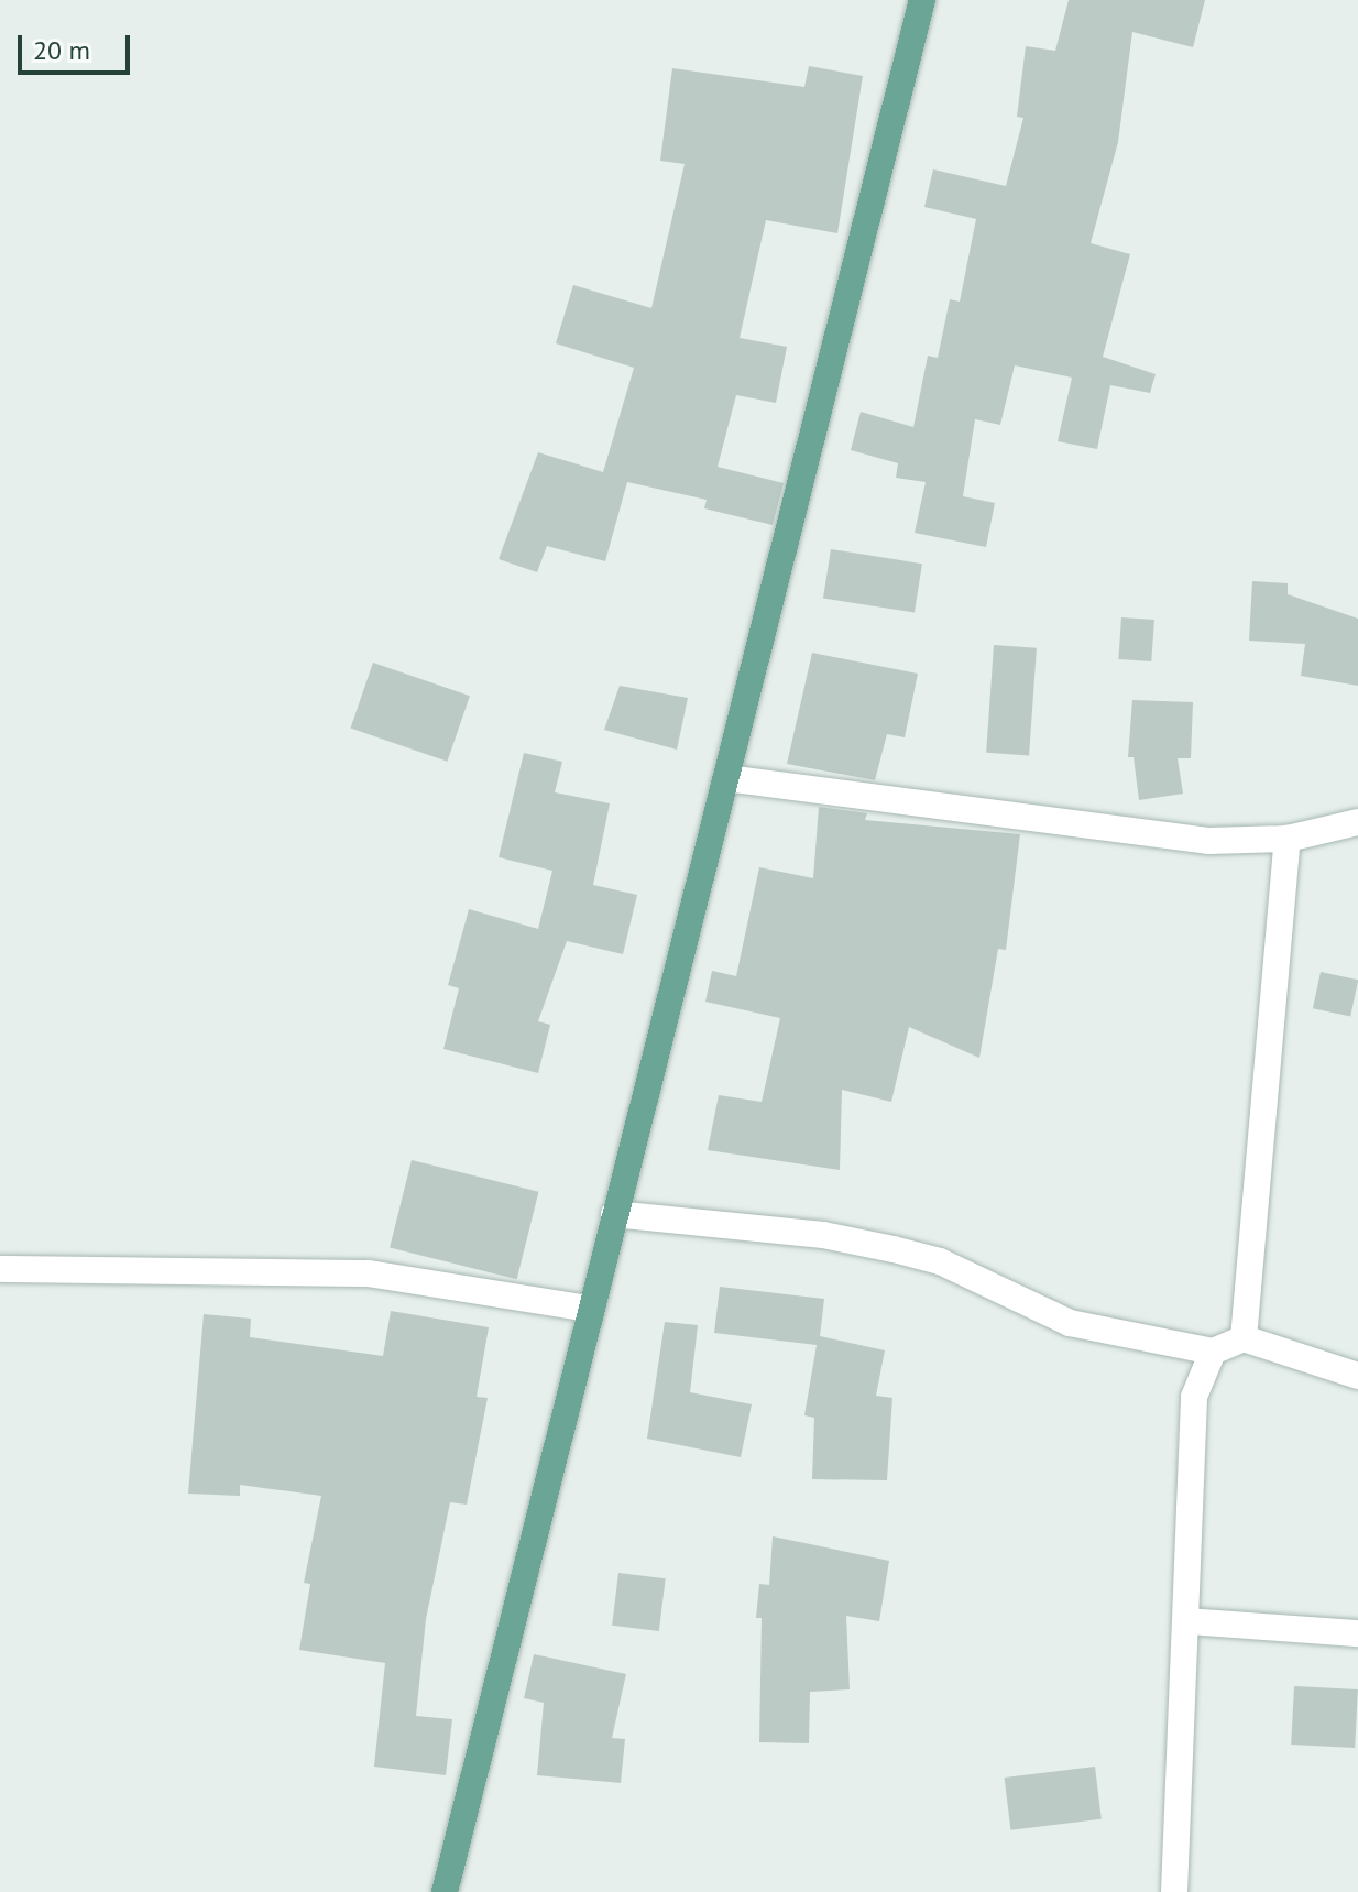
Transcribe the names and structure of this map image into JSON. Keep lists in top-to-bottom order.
{
  "scale_bar": "20 m"
}
